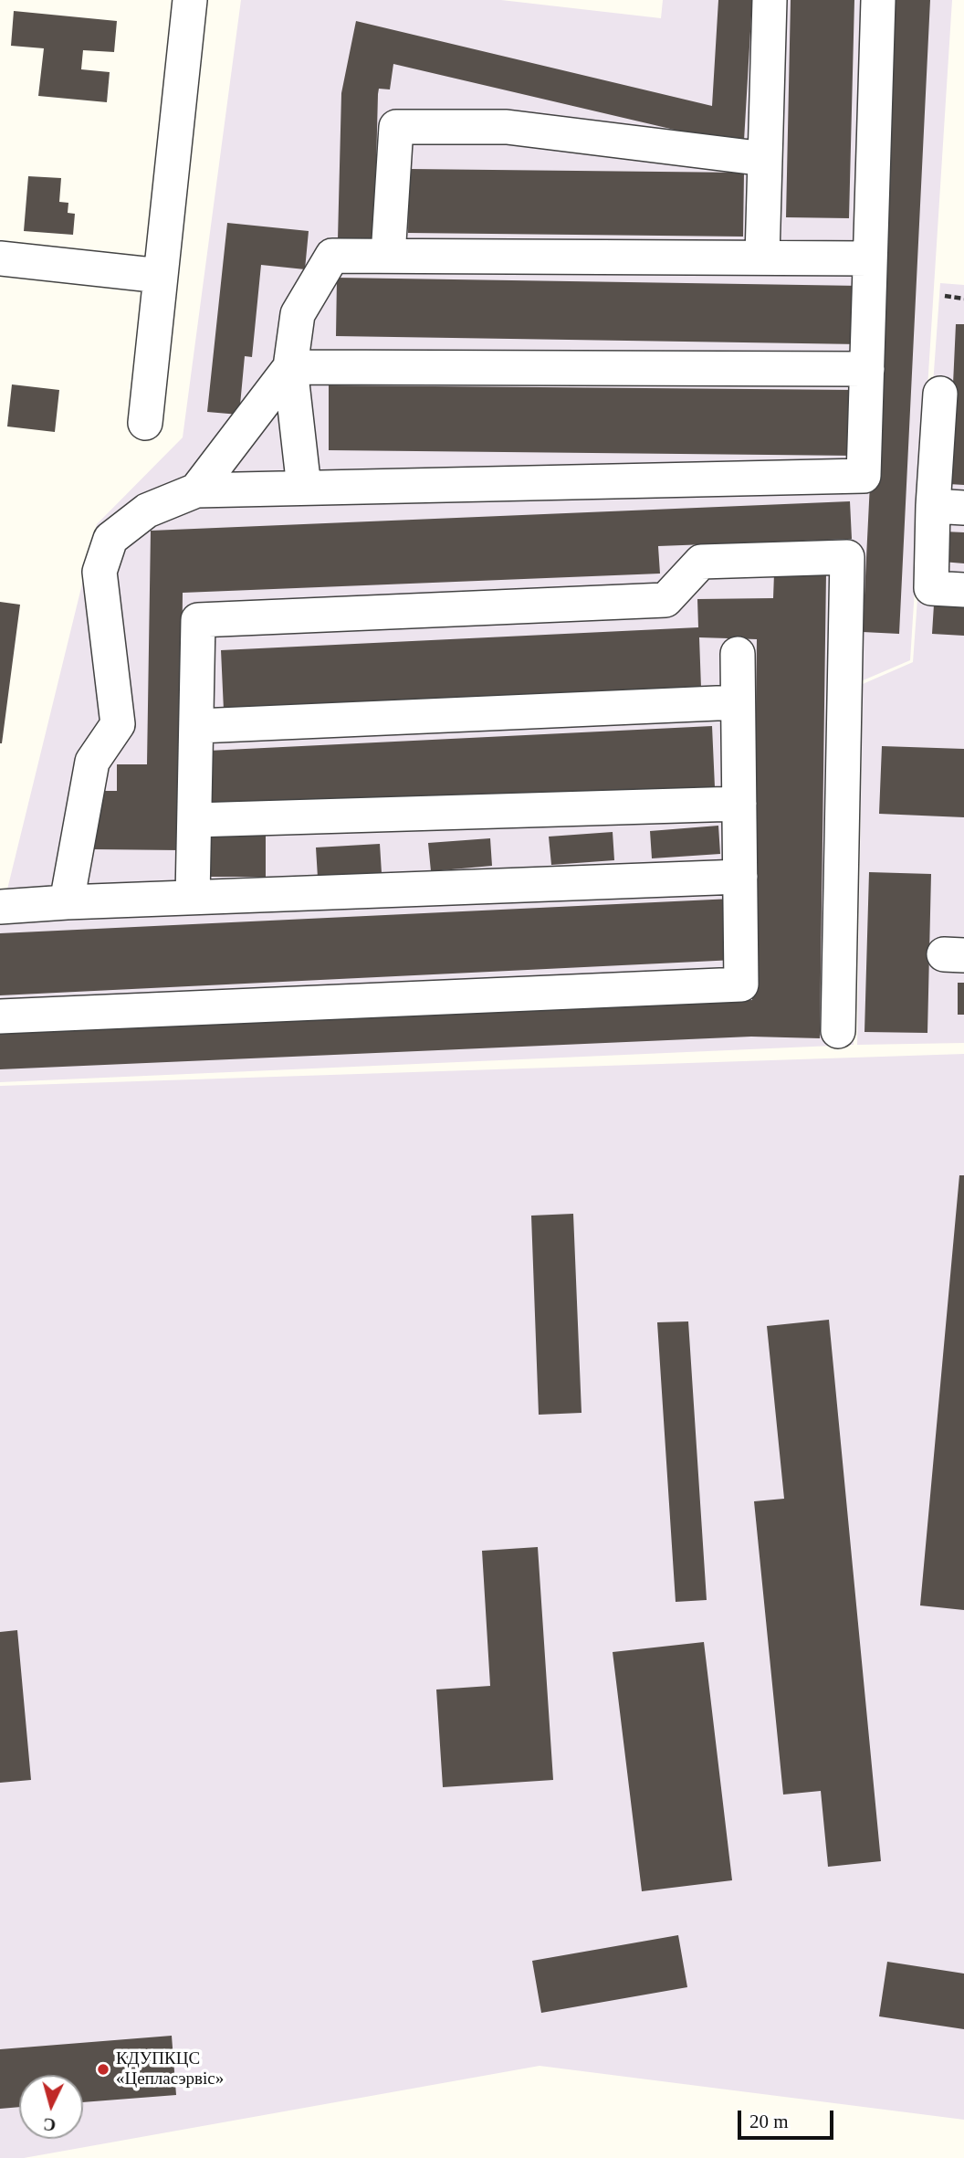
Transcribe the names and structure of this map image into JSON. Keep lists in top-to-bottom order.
{
  "places": ["КДУПКЦС «Цепласэрвіс»"],
  "scale_bar": "20 m",
  "north": "bottom"
}
